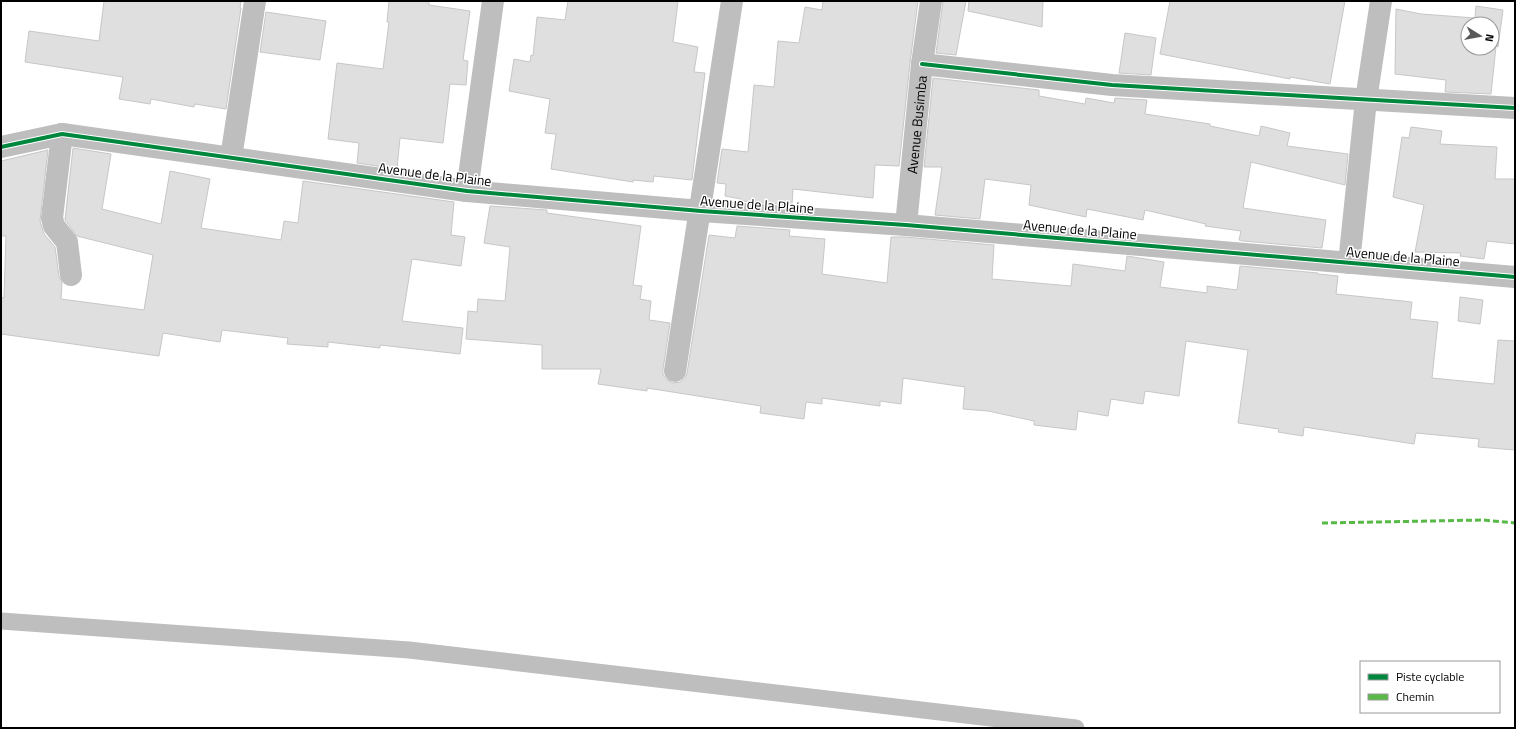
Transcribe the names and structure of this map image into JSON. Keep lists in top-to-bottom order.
{
  "streets": {
    "street": ["Avenue Busimba", "Avenue de la Plaine"]
  },
  "crossings": [
    ["Avenue Busimba", "Avenue de la Plaine"]
  ],
  "legend": ["Piste cyclable", "Chemin"],
  "north": "right"
}
